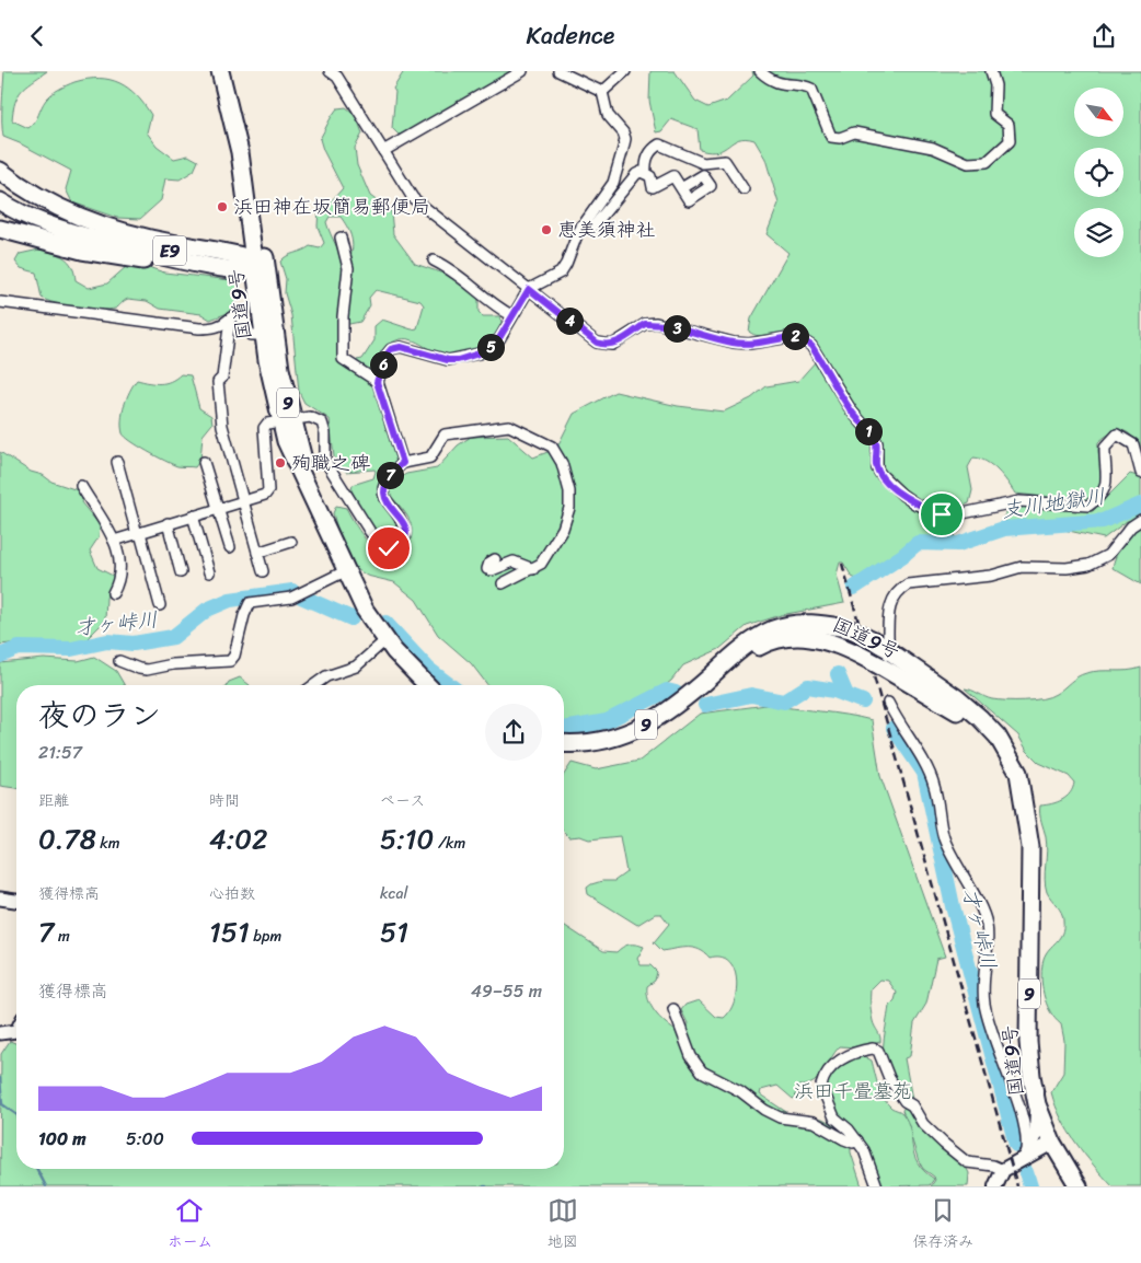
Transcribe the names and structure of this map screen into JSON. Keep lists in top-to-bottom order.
{
  "streets": {
    "highway": ["E9", "国道9号", "9"]
  },
  "crossings": [
    ["E9", "国道9号"]
  ],
  "water": ["支川地獄川", "才ヶ峠川"],
  "parks": ["浜田千畳墓苑"],
  "places": ["浜田神在坂簡易郵便局", "恵美須神社", "殉職之碑"],
  "north": "bottom right",
  "page": {
    "header": "Kadence",
    "pins": [
      "4",
      "3",
      "2",
      "5",
      "6",
      "1",
      "7"
    ],
    "heading": ["夜のラン", "21:57"],
    "stats": [
      ["距離", "0.78 km"],
      ["時間", "4:02"],
      ["ペース", "5:10 /km"],
      ["獲得標高", "7 m"],
      ["心拍数", "151 bpm"],
      ["kcal", "51"]
    ],
    "chart": ["獲得標高", "49–55 m"],
    "list": [
      {
        "name": "100 m",
        "note": "5:00"
      }
    ],
    "tabs": ["ホーム", "地図", "保存済み"]
  }
}
